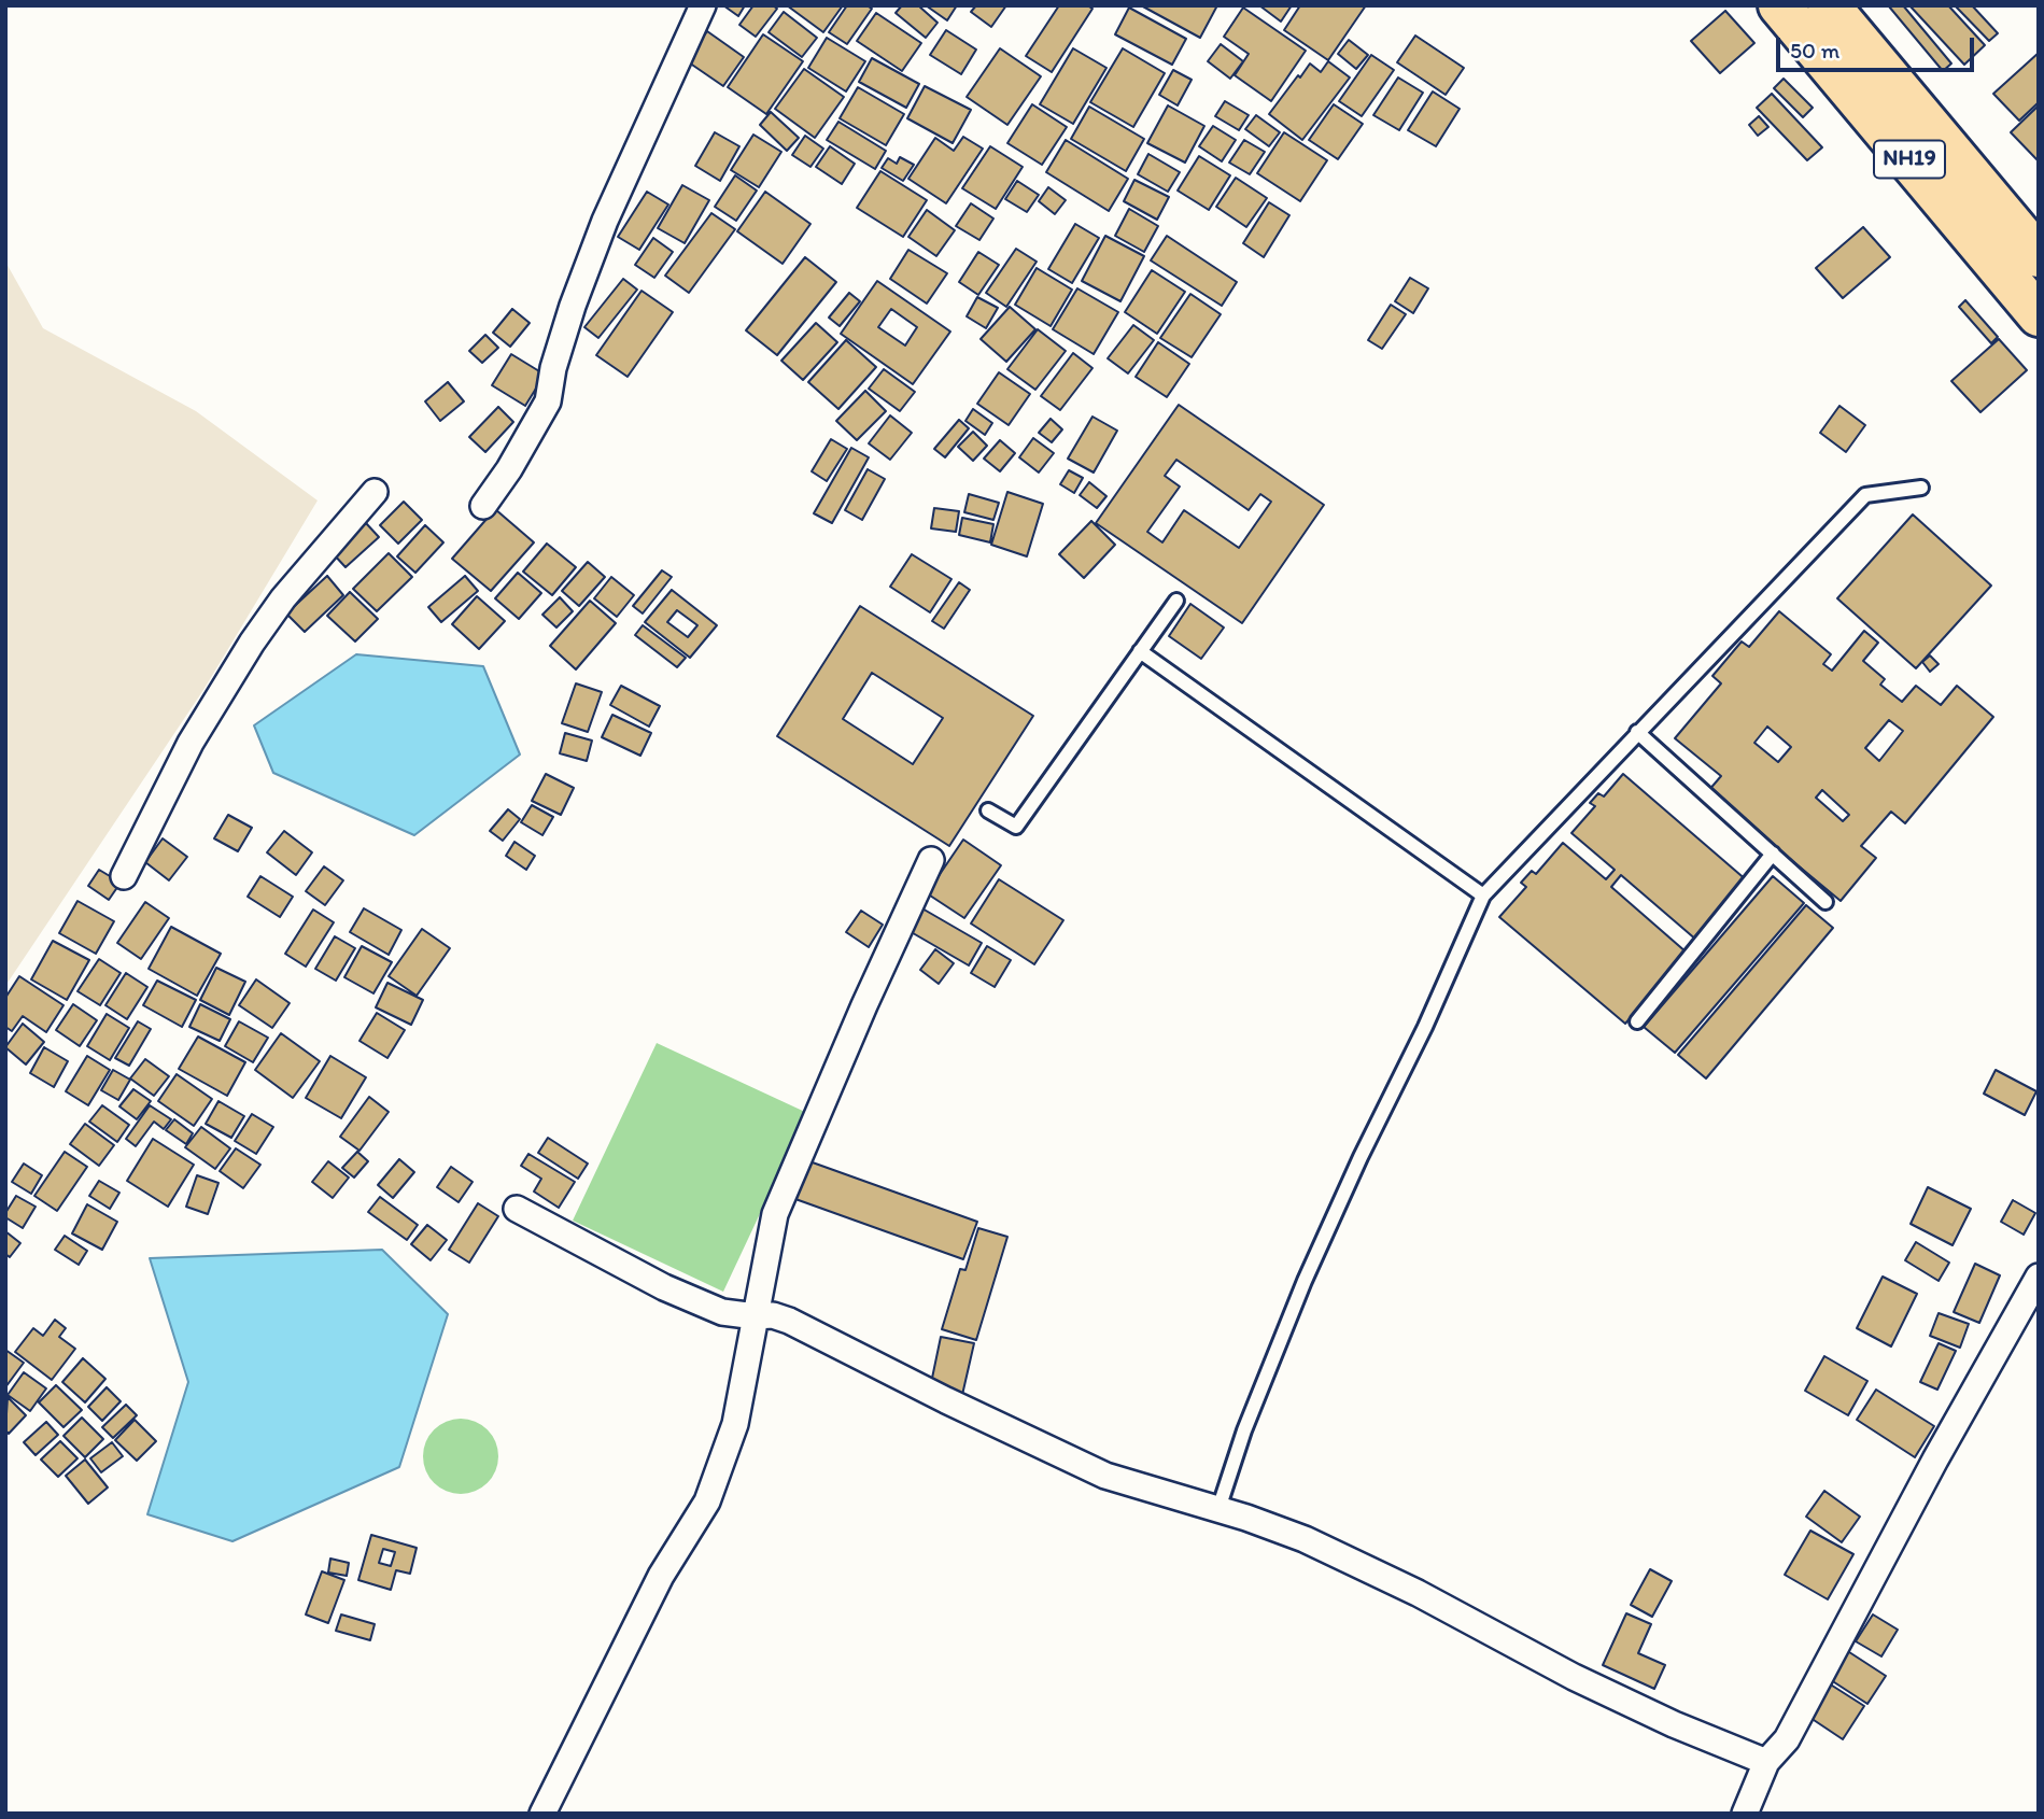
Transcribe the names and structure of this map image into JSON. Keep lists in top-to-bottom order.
{
  "streets": {
    "highway": ["NH19"]
  },
  "scale_bar": "50 m"
}
